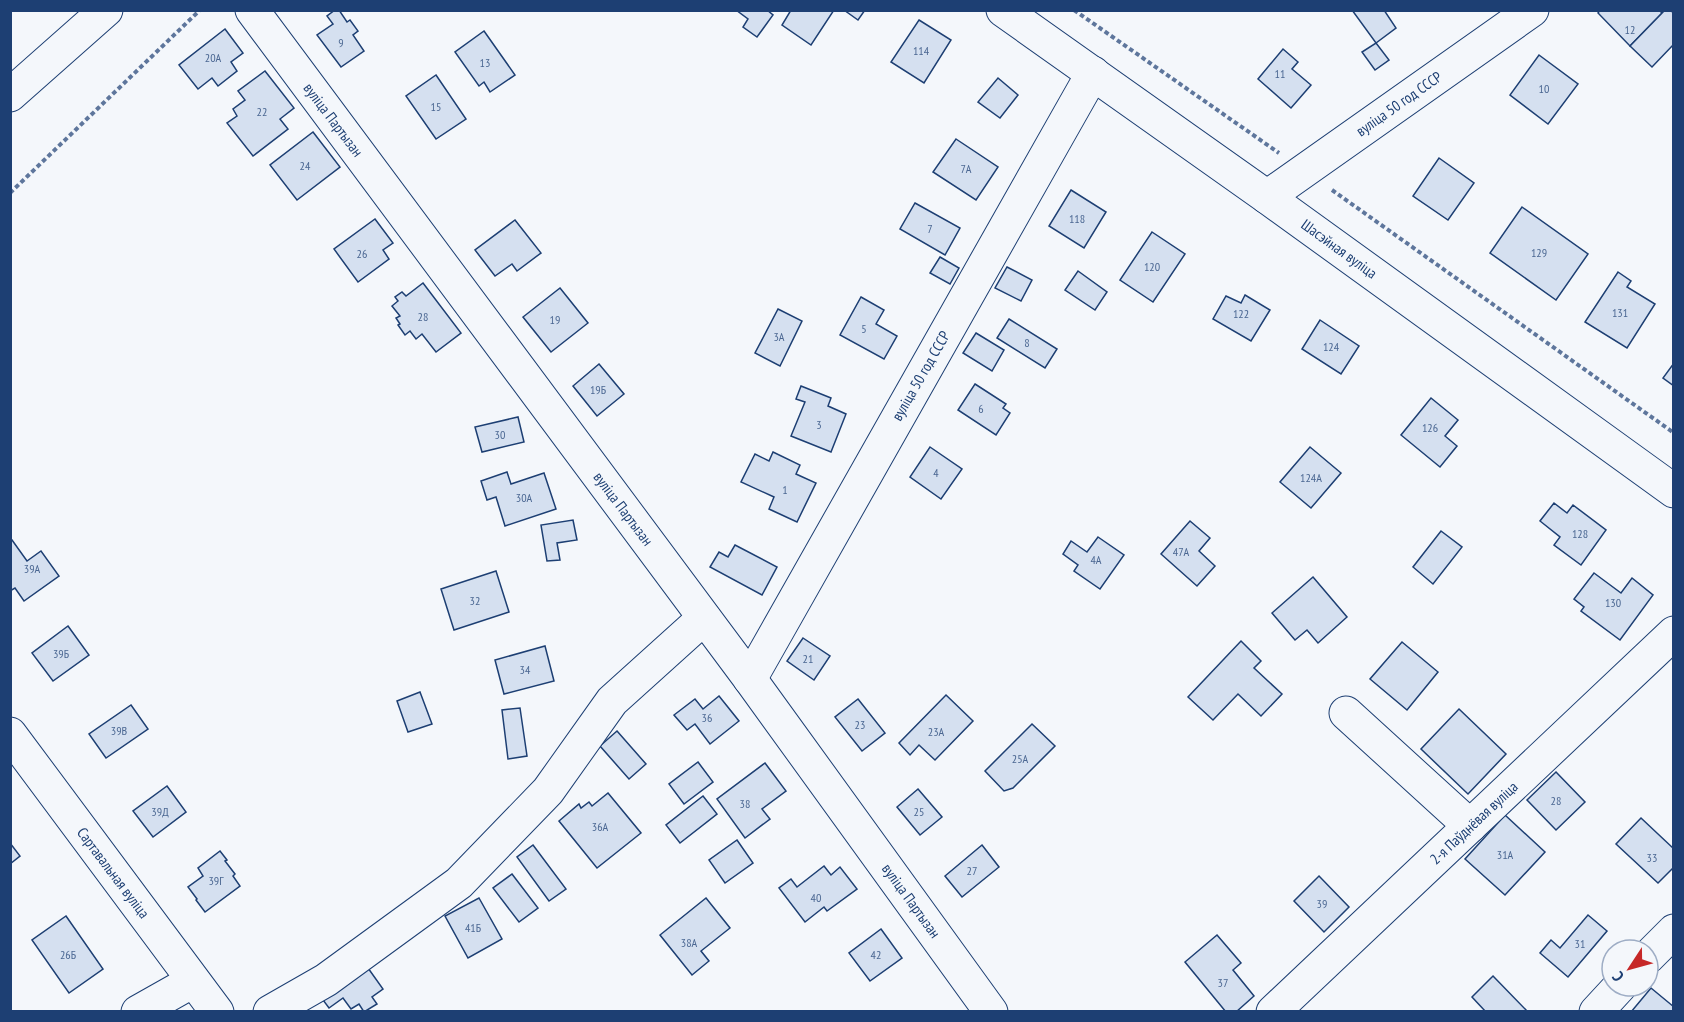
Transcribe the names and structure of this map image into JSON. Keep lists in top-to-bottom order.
{
  "streets": {
    "street": [
      "вуліца 50 год СССР",
      "вуліца Партызан",
      "Шасэйная вуліца",
      "2-я Паўднёвая вуліца",
      "Сартавальная вуліца"
    ]
  },
  "crossings": [
    ["вуліца 50 год СССР", "вуліца Партызан"],
    ["вуліца 50 год СССР", "Шасэйная вуліца"]
  ],
  "house_numbers": [
    "12",
    "9",
    "114",
    "20А",
    "13",
    "11",
    "10",
    "15",
    "22",
    "24",
    "7А",
    "118",
    "7",
    "129",
    "26",
    "120",
    "131",
    "122",
    "28",
    "19",
    "5",
    "3А",
    "8",
    "124",
    "19Б",
    "6",
    "3",
    "126",
    "30",
    "4",
    "124А",
    "1",
    "30А",
    "128",
    "47А",
    "4А",
    "39А",
    "32",
    "130",
    "39Б",
    "21",
    "34",
    "36",
    "23",
    "39В",
    "23А",
    "25А",
    "28",
    "38",
    "39Д",
    "25",
    "36А",
    "31А",
    "33",
    "27",
    "39Г",
    "40",
    "39",
    "41Б",
    "38А",
    "31",
    "26Б",
    "42",
    "37"
  ],
  "north": "bottom left"
}
